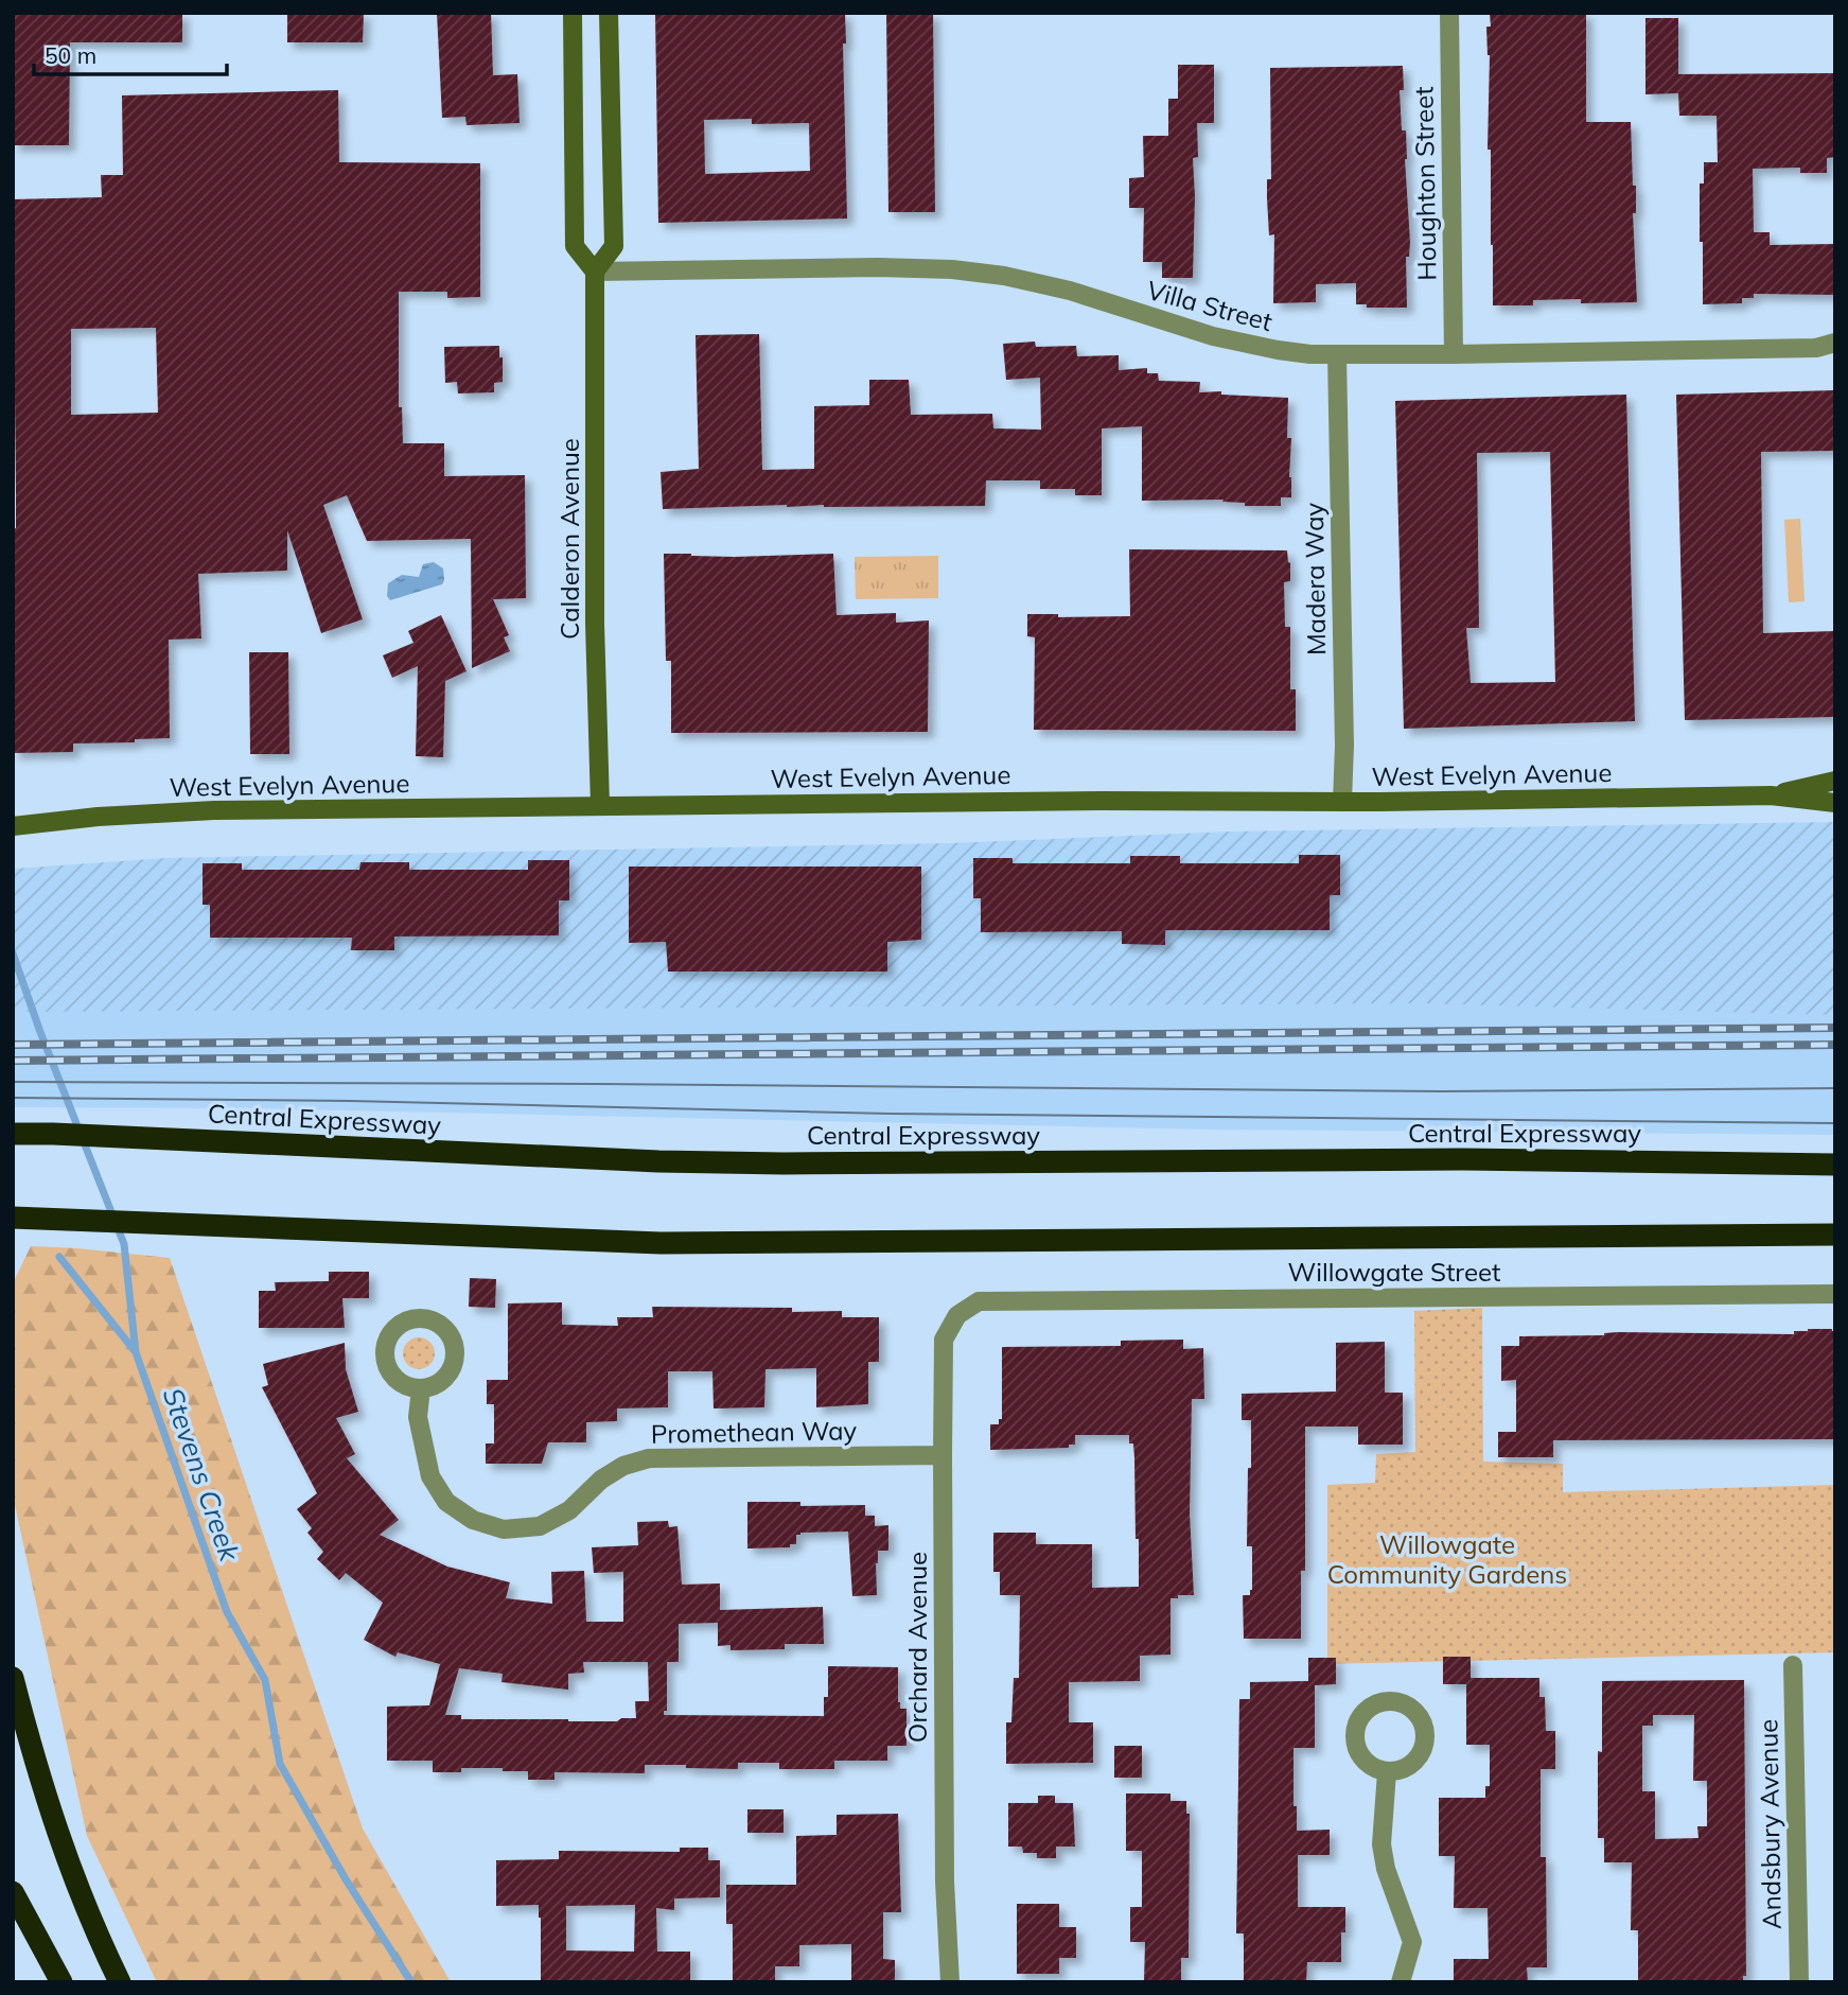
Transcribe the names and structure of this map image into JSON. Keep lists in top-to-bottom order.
{
  "streets": {
    "highway": ["Central Expressway"],
    "main road": ["Calderon Avenue", "West Evelyn Avenue"],
    "street": [
      "Houghton Street",
      "Villa Street",
      "Madera Way",
      "Willowgate Street",
      "Promethean Way",
      "Orchard Avenue",
      "Andsbury Avenue"
    ]
  },
  "crossings": [
    ["Houghton Street", "Villa Street"],
    ["Villa Street", "Calderon Avenue"],
    ["Villa Street", "Madera Way"],
    ["Calderon Avenue", "West Evelyn Avenue"],
    ["Madera Way", "West Evelyn Avenue"],
    ["Willowgate Street", "Orchard Avenue"],
    ["Promethean Way", "Orchard Avenue"]
  ],
  "water": ["Stevens Creek"],
  "parks": ["Willowgate Community Gardens"],
  "scale_bar": "50 m"
}
